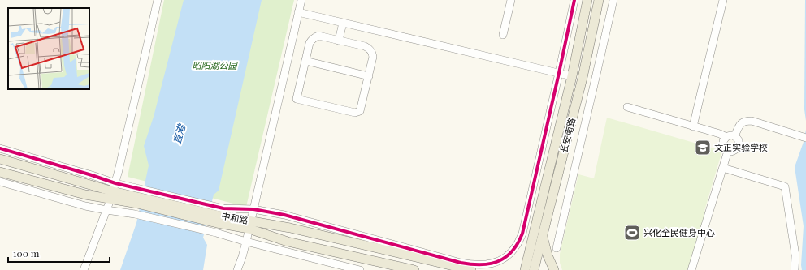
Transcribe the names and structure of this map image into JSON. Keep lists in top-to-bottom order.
{
  "streets": {
    "main road": ["长安南路", "中和路"]
  },
  "water": ["直港"],
  "parks": ["昭阳湖公园"],
  "places": {
    "school or university": ["文正实验学校"],
    "sports": ["兴化全民健身中心"]
  },
  "scale_bar": "100 m"
}
